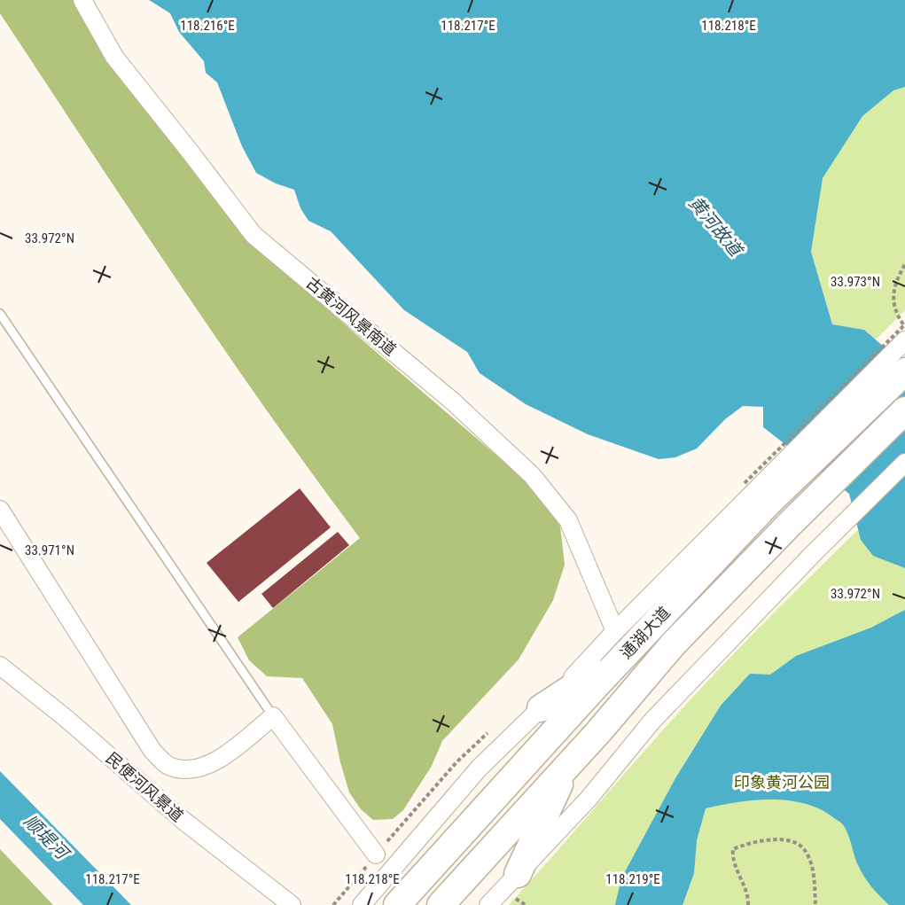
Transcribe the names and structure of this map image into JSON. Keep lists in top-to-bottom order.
{
  "streets": {
    "main road": ["通湖大道"],
    "street": ["古黄河风景南道", "民便河风景道"]
  },
  "water": ["黄河故道", "顺堤河"],
  "parks": ["印象黄河公园"],
  "coordinates": [
    "118.216°E",
    "118.217°E",
    "118.218°E",
    "33.972°N",
    "33.973°N",
    "33.971°N",
    "118.219°E"
  ]
}
